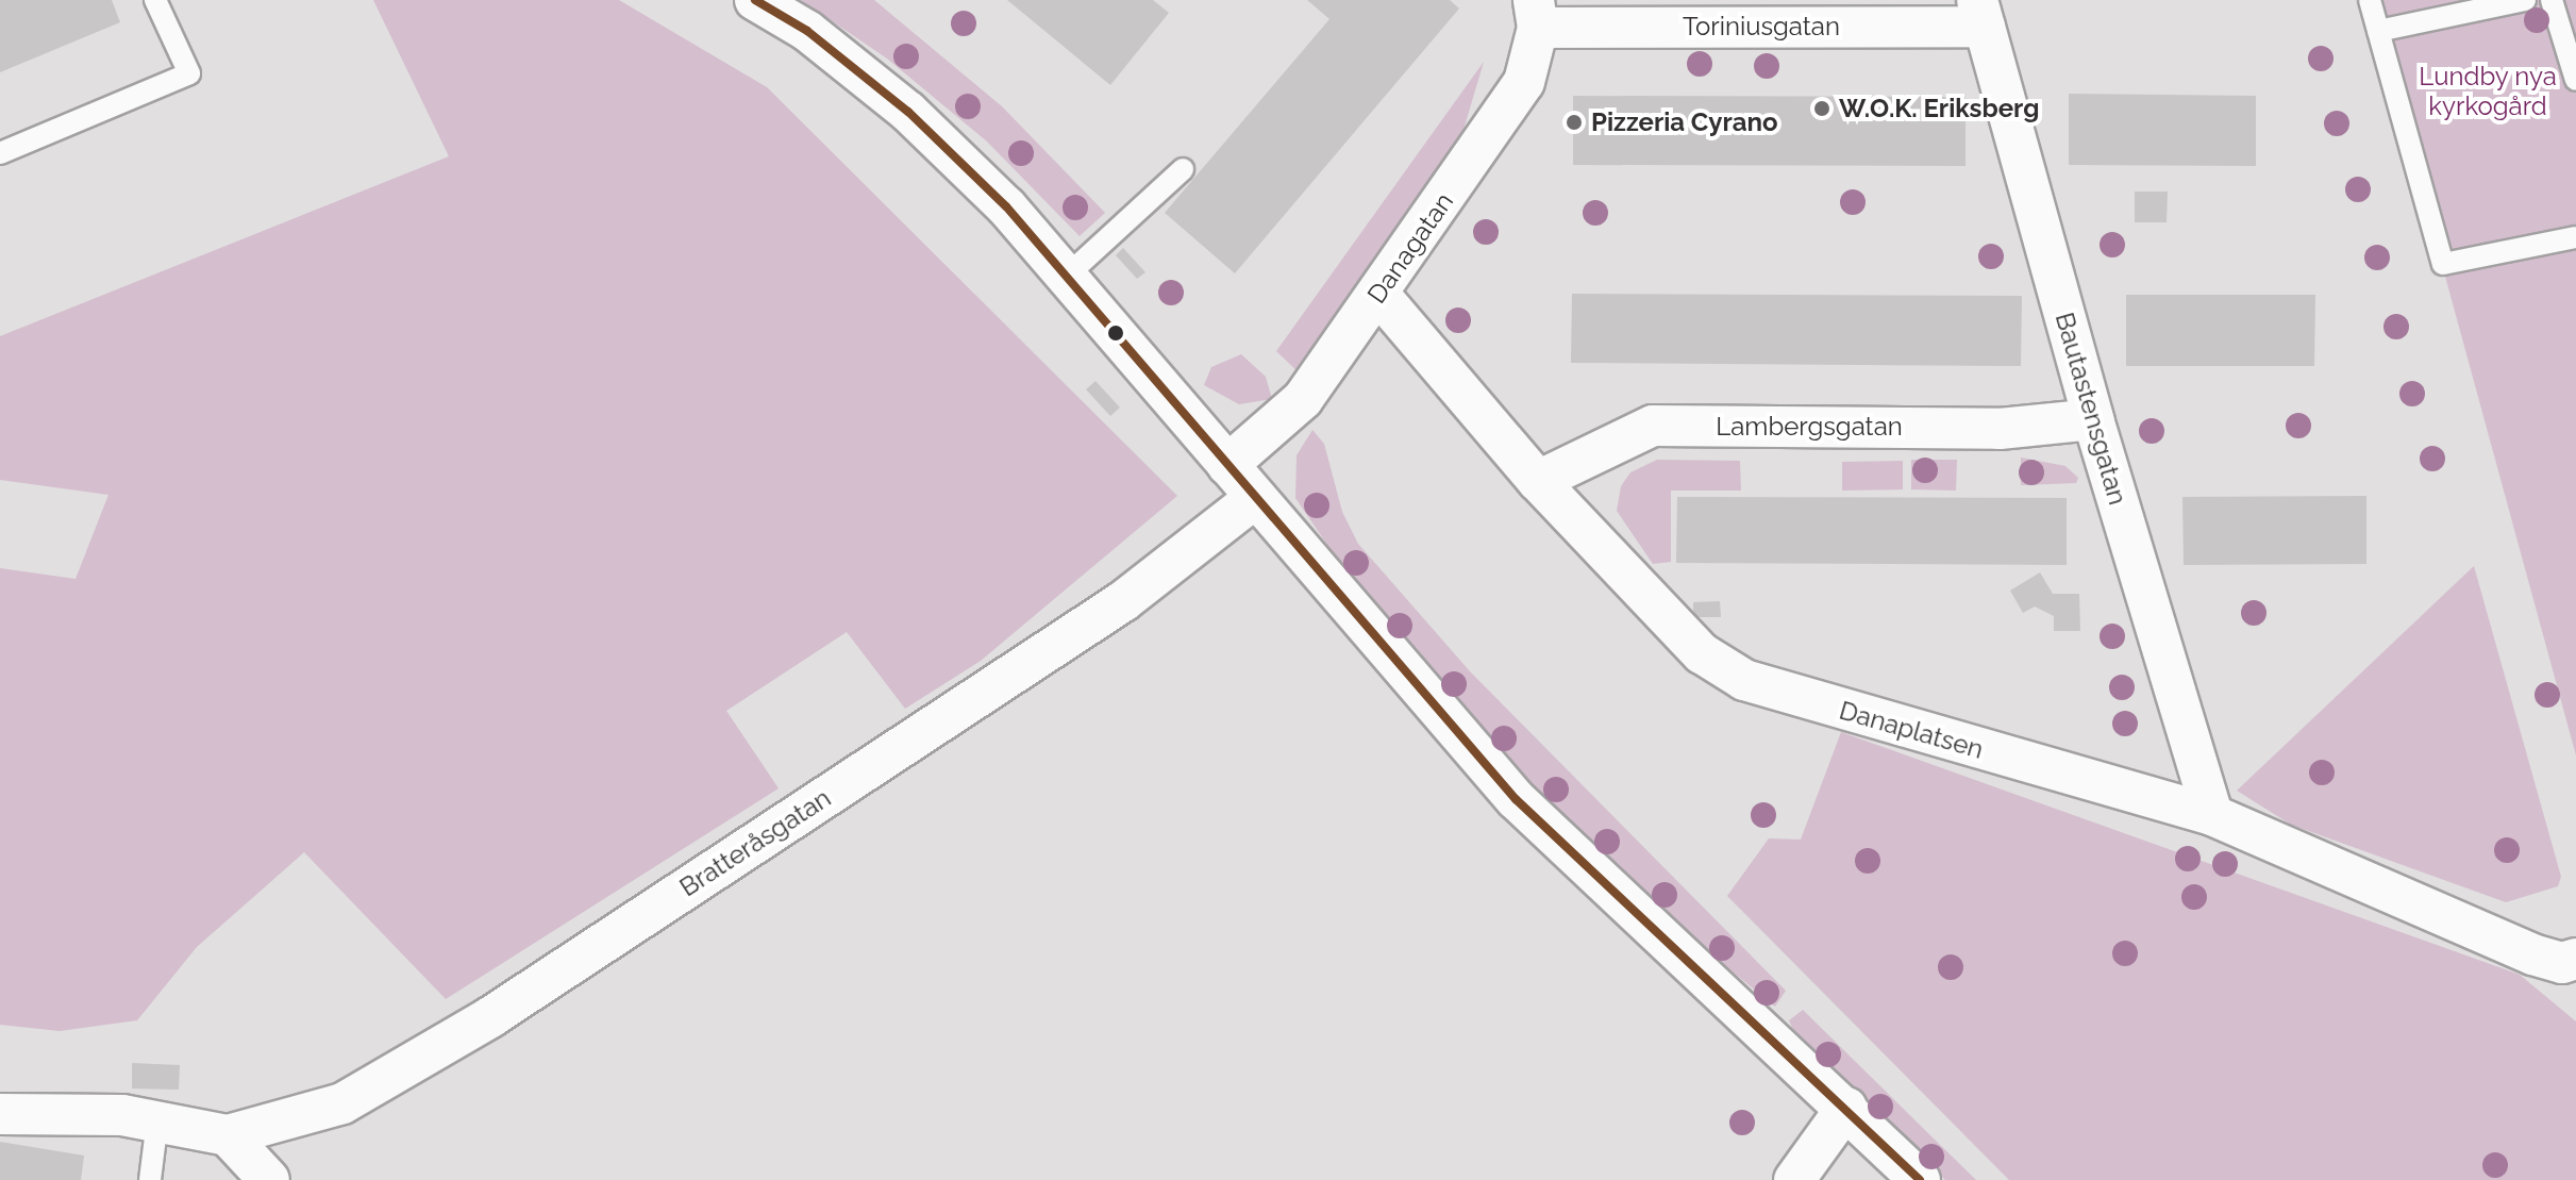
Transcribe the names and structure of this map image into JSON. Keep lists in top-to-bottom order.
{
  "streets": {
    "street": [
      "Toriniusgatan",
      "Danagatan",
      "Bautastensgatan",
      "Lambergsgatan",
      "Danaplatsen",
      "Bratteråsgatan"
    ]
  },
  "crossings": [
    ["Toriniusgatan", "Danagatan"],
    ["Toriniusgatan", "Bautastensgatan"],
    ["Danagatan", "Danaplatsen"],
    ["Bautastensgatan", "Lambergsgatan"],
    ["Bautastensgatan", "Danaplatsen"],
    ["Lambergsgatan", "Danaplatsen"]
  ],
  "parks": ["Lundby nya kyrkogård"],
  "places": ["W.O.K. Eriksberg", "Pizzeria Cyrano"]
}
